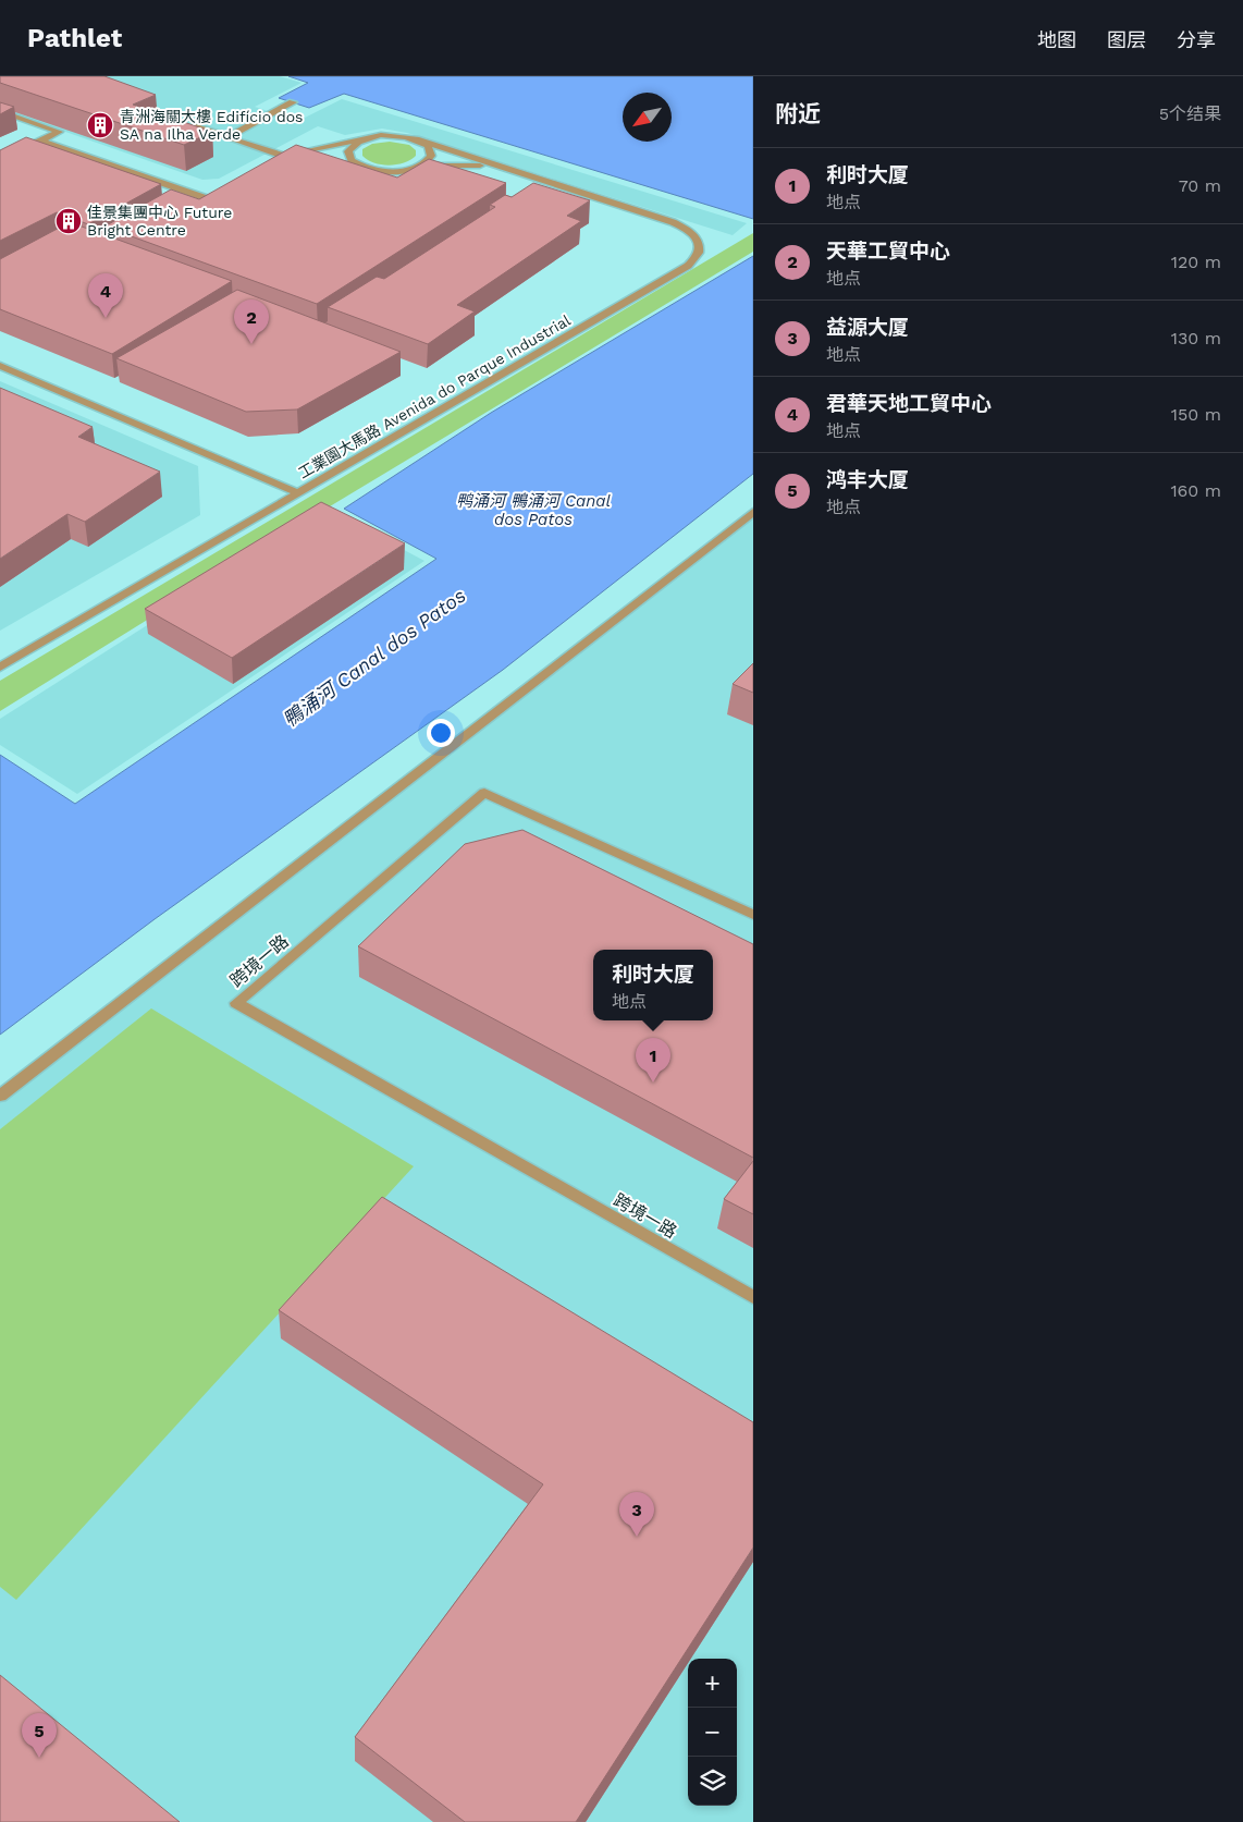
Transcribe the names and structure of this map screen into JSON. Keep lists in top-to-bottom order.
{
  "streets": {
    "street": ["工業園大馬路 Avenida do Parque Industrial", "跨境一路"]
  },
  "water": ["鸭涌河 鴨涌河 Canal dos Patos", "鴨涌河 Canal dos Patos"],
  "places": {
    "building": ["青洲海關大樓 Edifício dos SA na Ilha Verde", "佳景集團中心 Future Bright Centre"]
  },
  "north": "bottom left",
  "page": {
    "header": "Pathlet",
    "nav": ["地图", "图层", "分享"],
    "heading": ["附近", "5个结果"],
    "list": [
      {
        "mark": "1",
        "name": "利时大厦",
        "note": "地点",
        "value": "70 m"
      },
      {
        "mark": "2",
        "name": "天華工貿中心",
        "note": "地点",
        "value": "120 m"
      },
      {
        "mark": "3",
        "name": "益源大厦",
        "note": "地点",
        "value": "130 m"
      },
      {
        "mark": "4",
        "name": "君華天地工貿中心",
        "note": "地点",
        "value": "150 m"
      },
      {
        "mark": "5",
        "name": "鸿丰大厦",
        "note": "地点",
        "value": "160 m"
      }
    ],
    "pins": [
      "4",
      "2",
      "1",
      "3",
      "5"
    ],
    "popup": ["利时大厦", "地点"],
    "map_buttons": ["+", "−"]
  }
}
